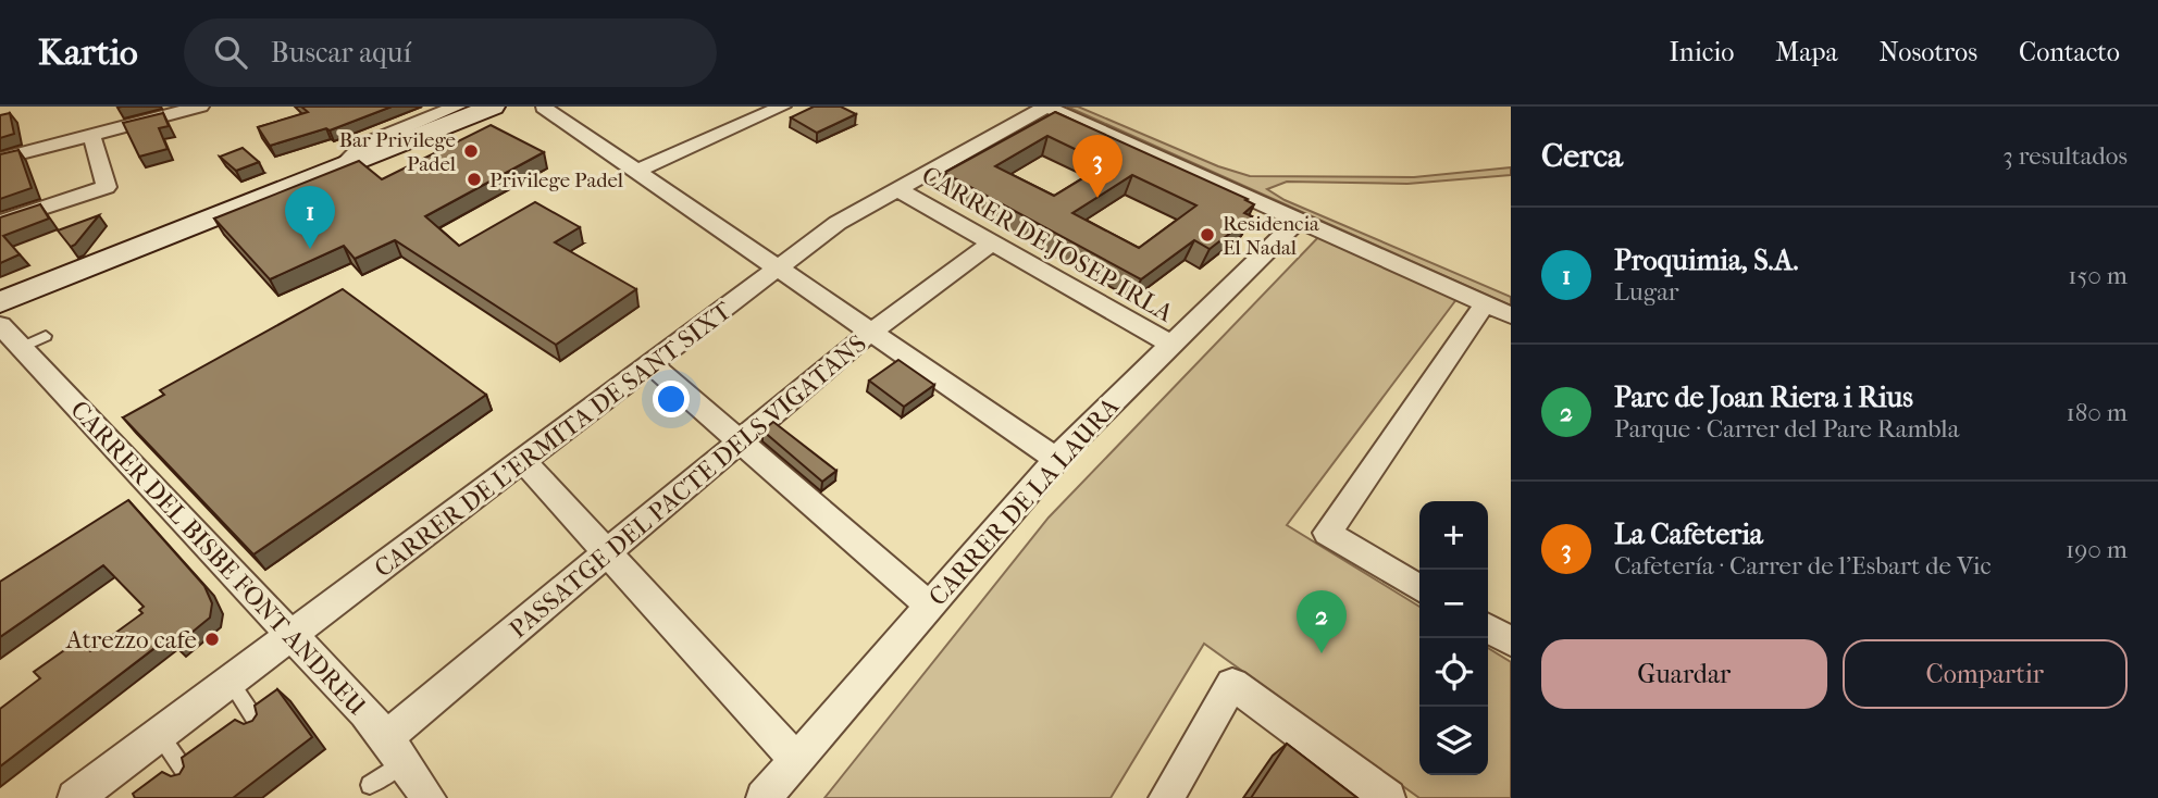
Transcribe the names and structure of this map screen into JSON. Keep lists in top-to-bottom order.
{
  "streets": {
    "street": [
      "CARRER DE JOSEP IRLA",
      "CARRER DE L'ERMITA DE SANT SIXT",
      "PASSATGE DEL PACTE DELS VIGATANS",
      "CARRER DE LA LAURA",
      "CARRER DEL BISBE FONT ANDREU"
    ]
  },
  "crossings": [
    ["CARRER DE JOSEP IRLA", "CARRER DE L'ERMITA DE SANT SIXT"],
    ["CARRER DE JOSEP IRLA", "PASSATGE DEL PACTE DELS VIGATANS"],
    ["CARRER DE JOSEP IRLA", "CARRER DE LA LAURA"],
    ["CARRER DE L'ERMITA DE SANT SIXT", "CARRER DEL BISBE FONT ANDREU"],
    ["PASSATGE DEL PACTE DELS VIGATANS", "CARRER DEL BISBE FONT ANDREU"]
  ],
  "places": [
    "Bar Privilege Padel",
    "Privilege Padel",
    "Residencia El Nadal",
    "Atrezzo cafe"
  ],
  "page": {
    "header": "Kartio",
    "search": "Buscar aquí",
    "nav": [
      "Inicio",
      "Mapa",
      "Nosotros",
      "Contacto"
    ],
    "heading": ["Cerca", "3 resultados"],
    "pins": ["3", "1", "2"],
    "list": [
      {
        "mark": "1",
        "name": "Proquimia, S.A.",
        "note": "Lugar",
        "value": "150 m"
      },
      {
        "mark": "2",
        "name": "Parc de Joan Riera i Rius",
        "note": "Parque · Carrer del Pare Rambla",
        "value": "180 m"
      },
      {
        "mark": "3",
        "name": "La Cafeteria",
        "note": "Cafetería · Carrer de l'Esbart de Vic",
        "value": "190 m"
      }
    ],
    "map_buttons": ["+", "−"],
    "buttons": ["Guardar", "Compartir"]
  }
}
